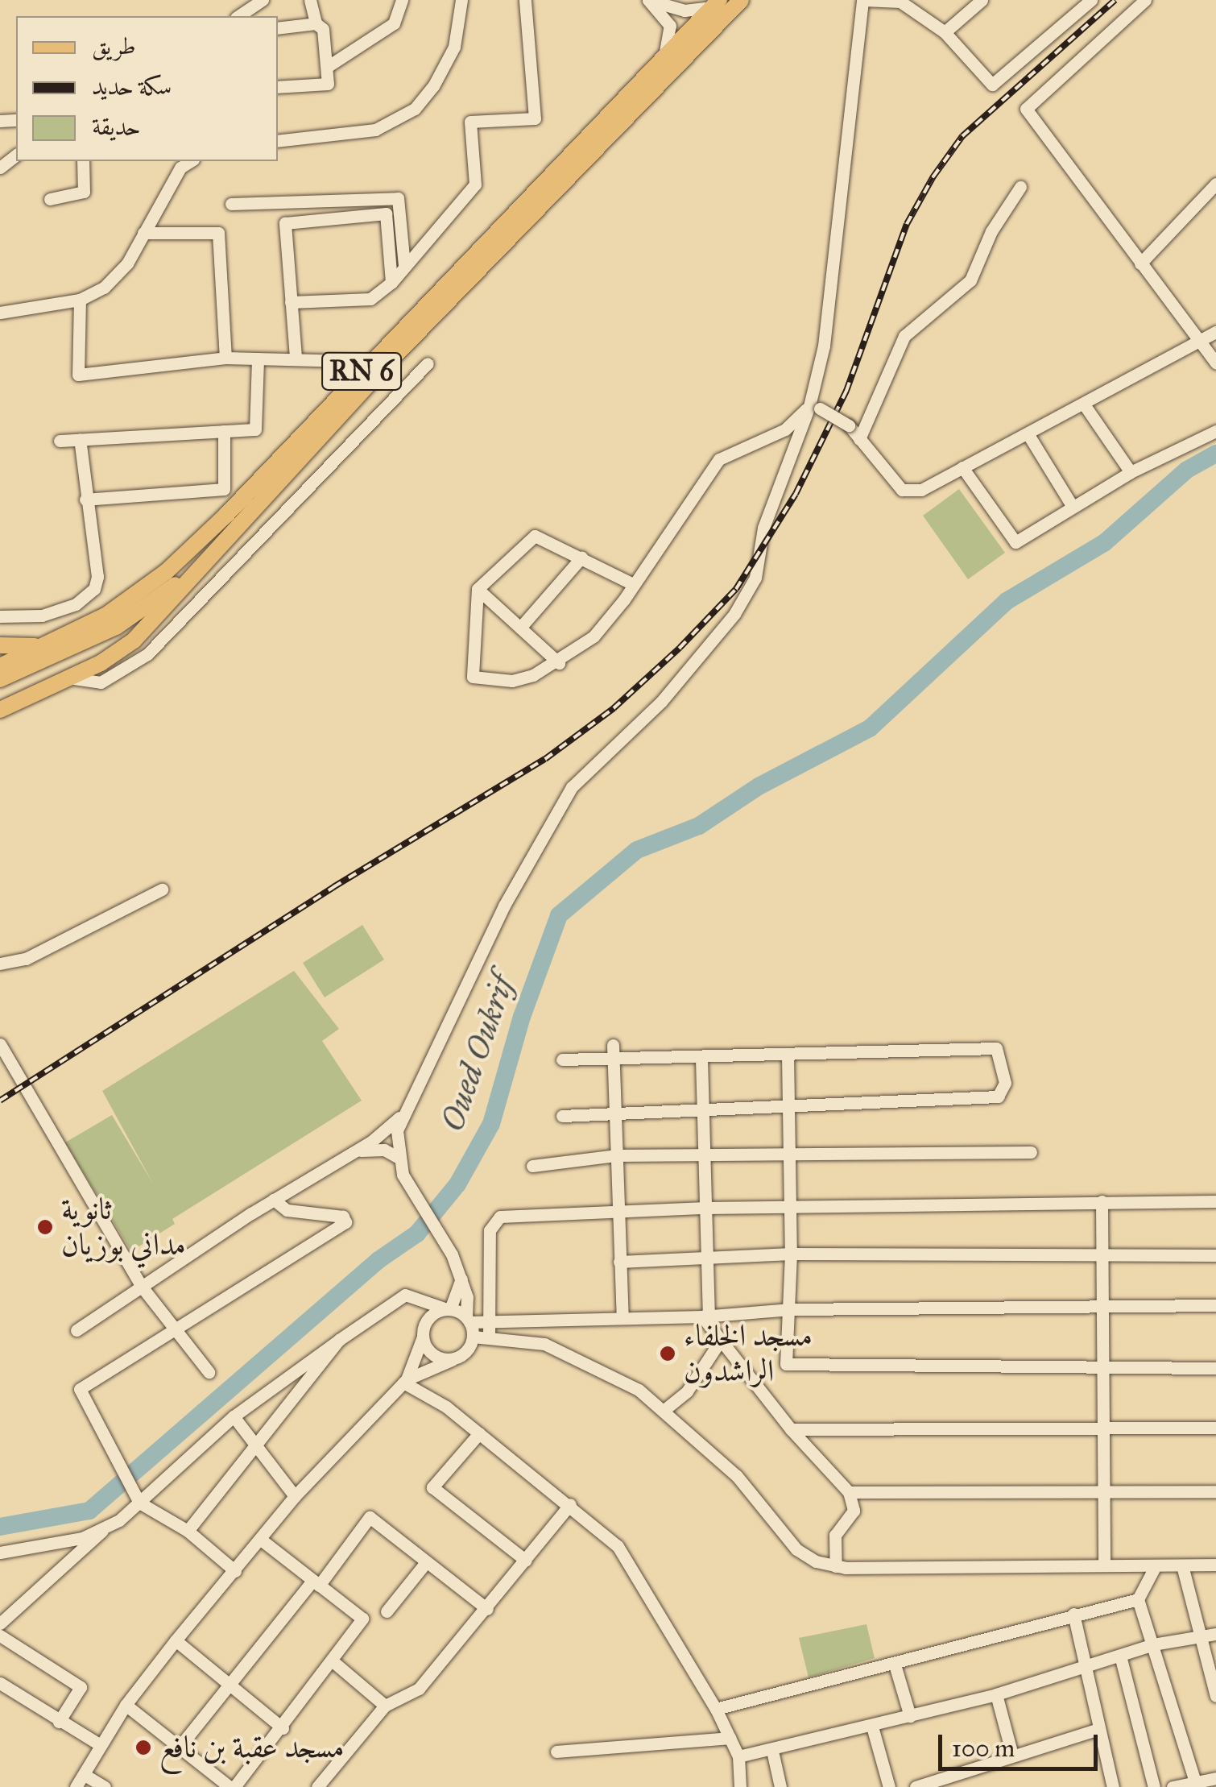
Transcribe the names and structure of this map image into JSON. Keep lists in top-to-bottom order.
{
  "streets": {
    "main road": ["RN 6"]
  },
  "water": ["Oued Oukrif"],
  "places": ["ثانوية مداني بوزيان", "مسجد الخلفاء الراشدون", "مسجد عقبة بن نافع"],
  "legend": ["طريق", "سكة حديد", "حديقة"],
  "scale_bar": "100 m"
}
